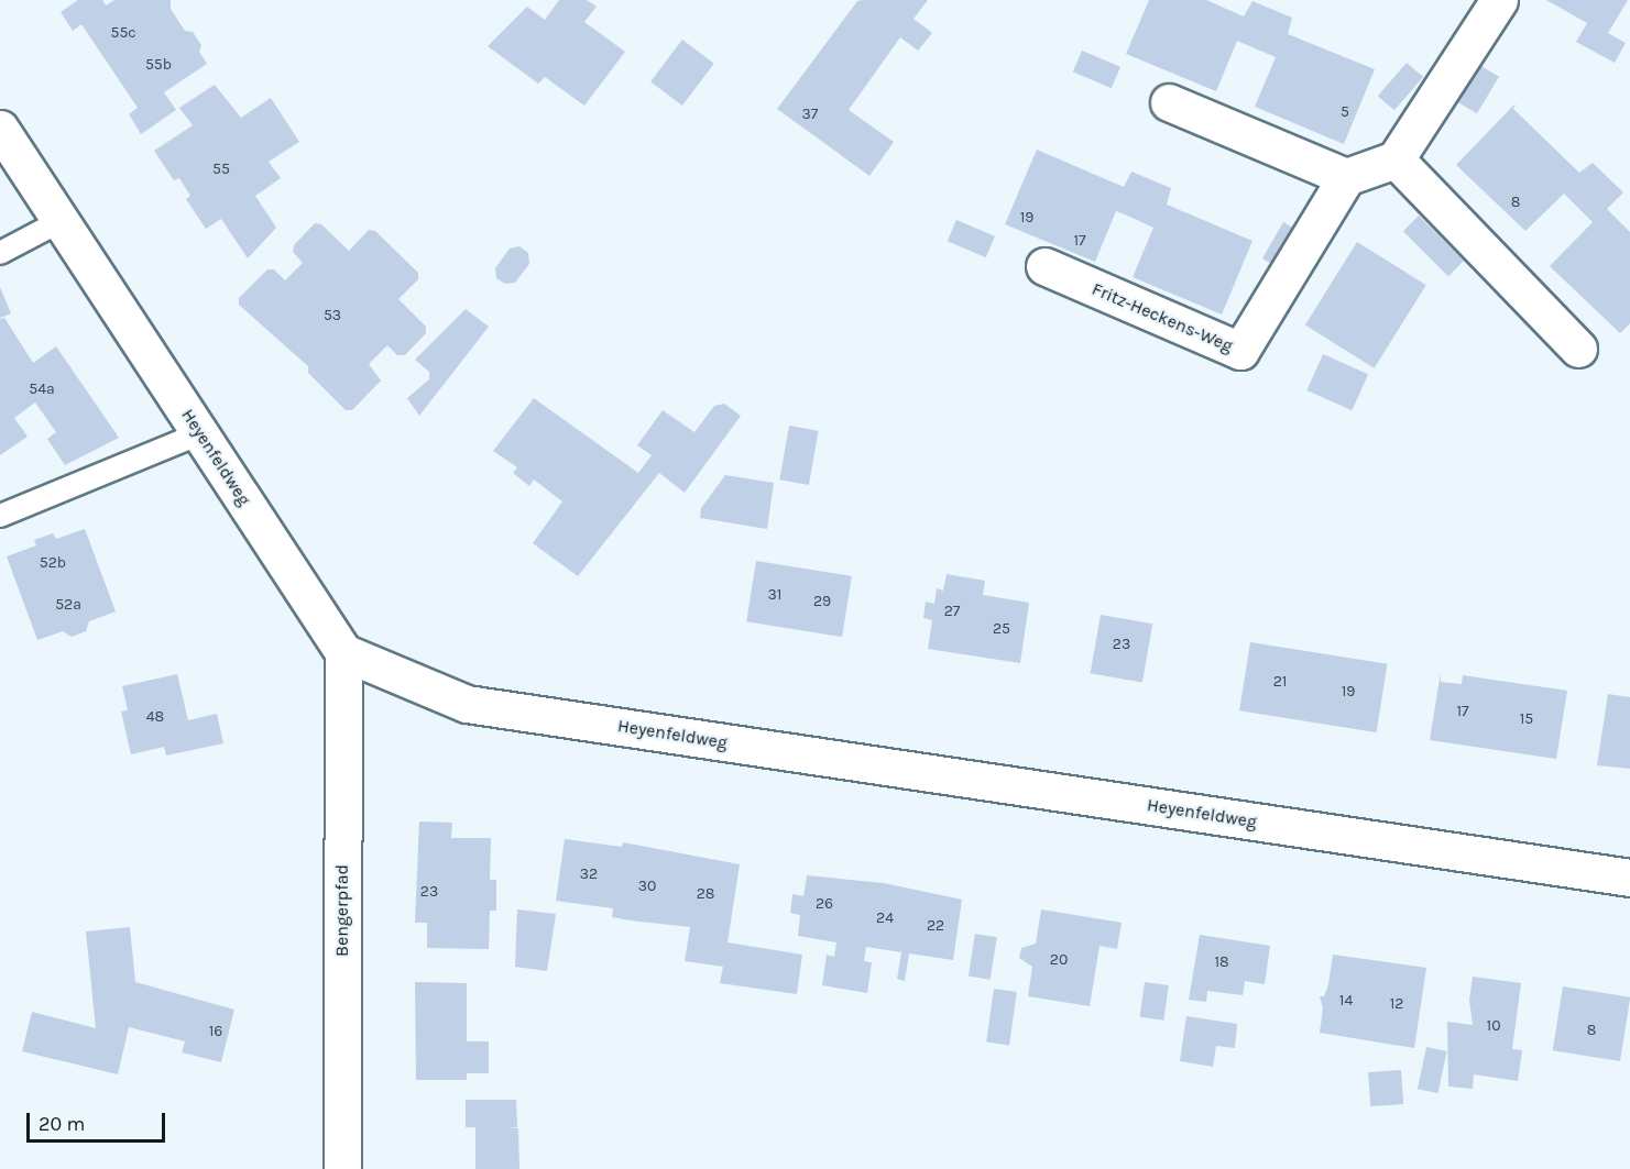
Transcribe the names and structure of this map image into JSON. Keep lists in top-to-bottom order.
{
  "streets": {
    "street": ["Fritz-Heckens-Weg", "Heyenfeldweg", "Bengerpfad"]
  },
  "crossings": [
    ["Heyenfeldweg", "Bengerpfad"]
  ],
  "house_numbers": [
    "55c",
    "55b",
    "5",
    "37",
    "55",
    "8",
    "19",
    "17",
    "53",
    "54a",
    "52b",
    "31",
    "29",
    "52a",
    "27",
    "25",
    "23",
    "21",
    "19",
    "17",
    "48",
    "15",
    "32",
    "30",
    "23",
    "28",
    "26",
    "24",
    "22",
    "20",
    "18",
    "14",
    "12",
    "10",
    "8",
    "16"
  ],
  "scale_bar": "20 m"
}
